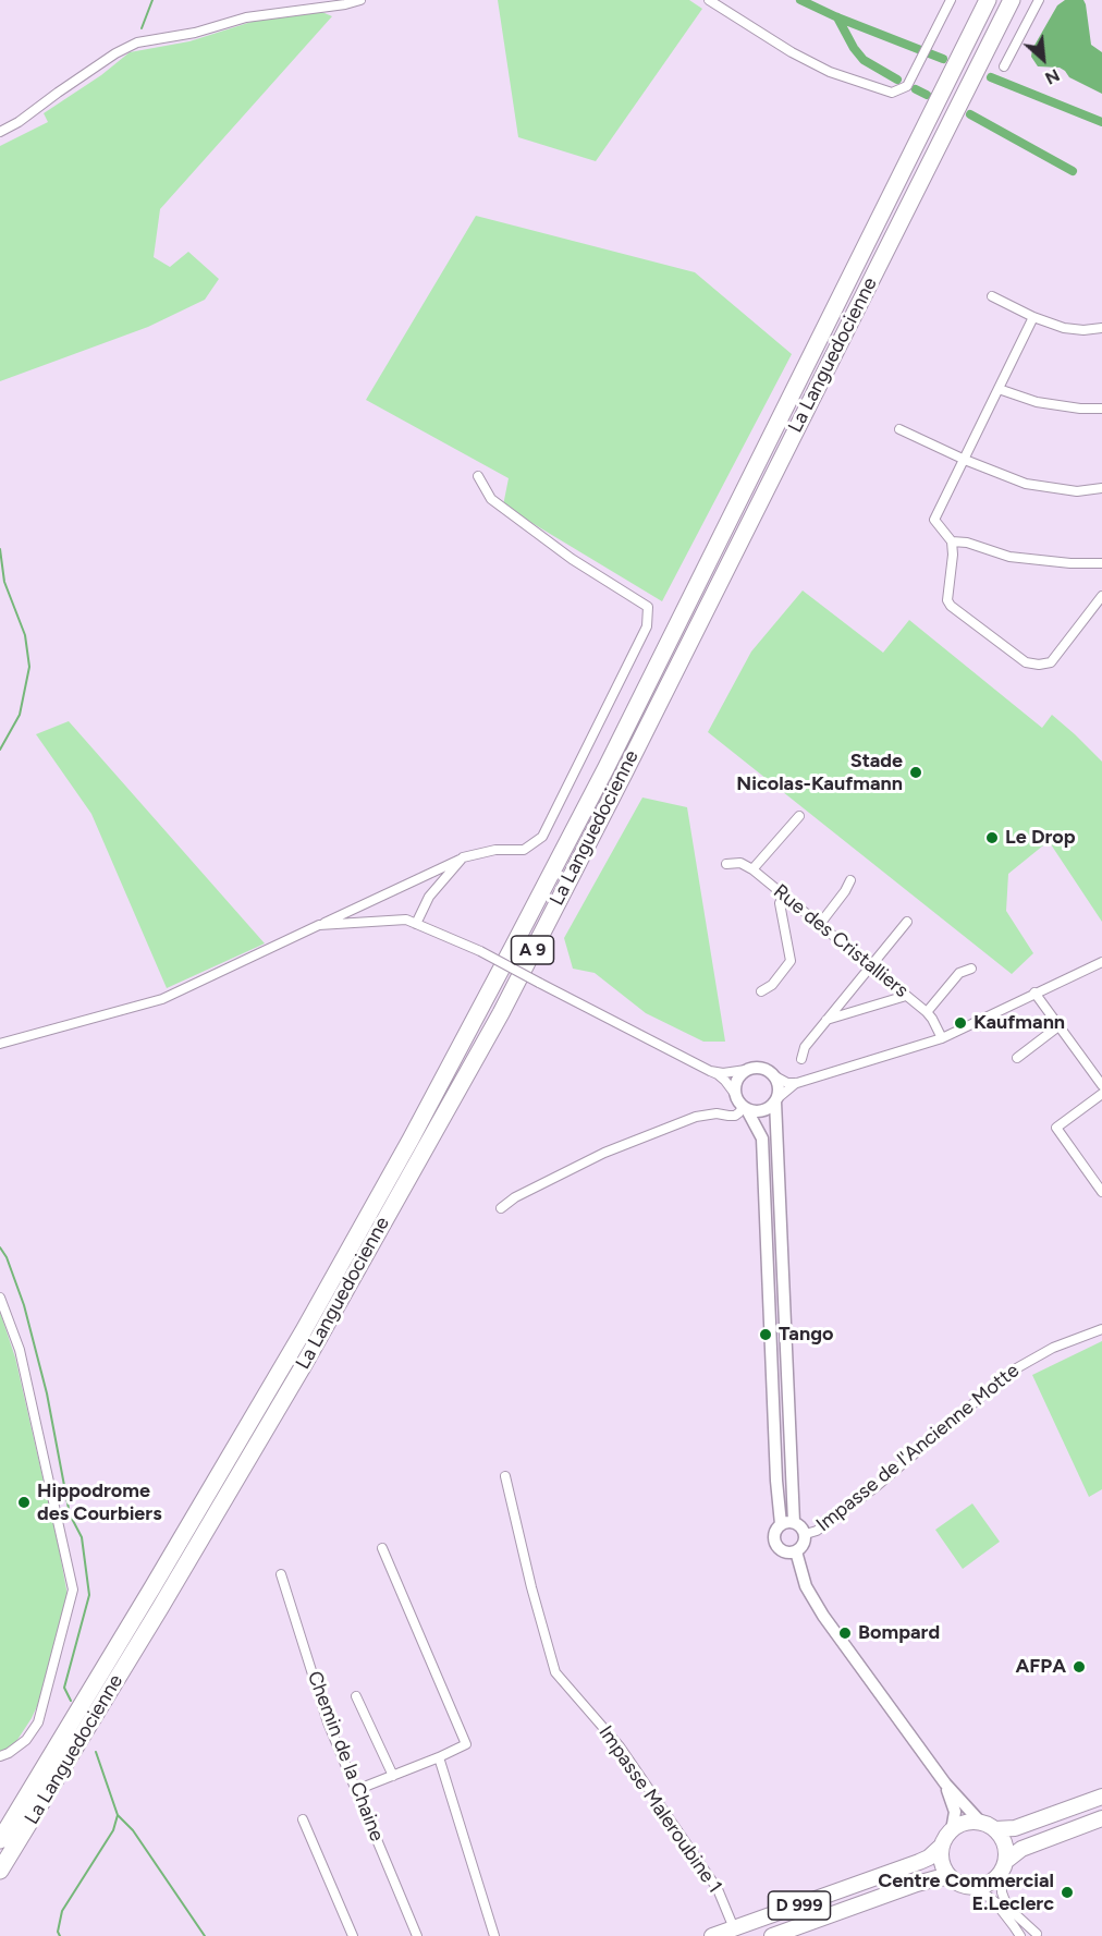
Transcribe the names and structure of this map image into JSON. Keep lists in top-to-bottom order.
{
  "streets": {
    "highway": ["La Languedocienne", "A 9"],
    "main road": ["D 999"],
    "street": [
      "Rue des Cristalliers",
      "Impasse de l'Ancienne Motte",
      "Chemin de la Chaine",
      "Impasse Maleroubine 1"
    ]
  },
  "crossings": [
    ["Impasse Maleroubine 1", "D 999"]
  ],
  "places": [
    "Stade Nicolas-Kaufmann",
    "Le Drop",
    "Kaufmann",
    "Tango",
    "Hippodrome des Courbiers",
    "Bompard",
    "AFPA",
    "Centre Commercial E.Leclerc"
  ],
  "north": "bottom right"
}
